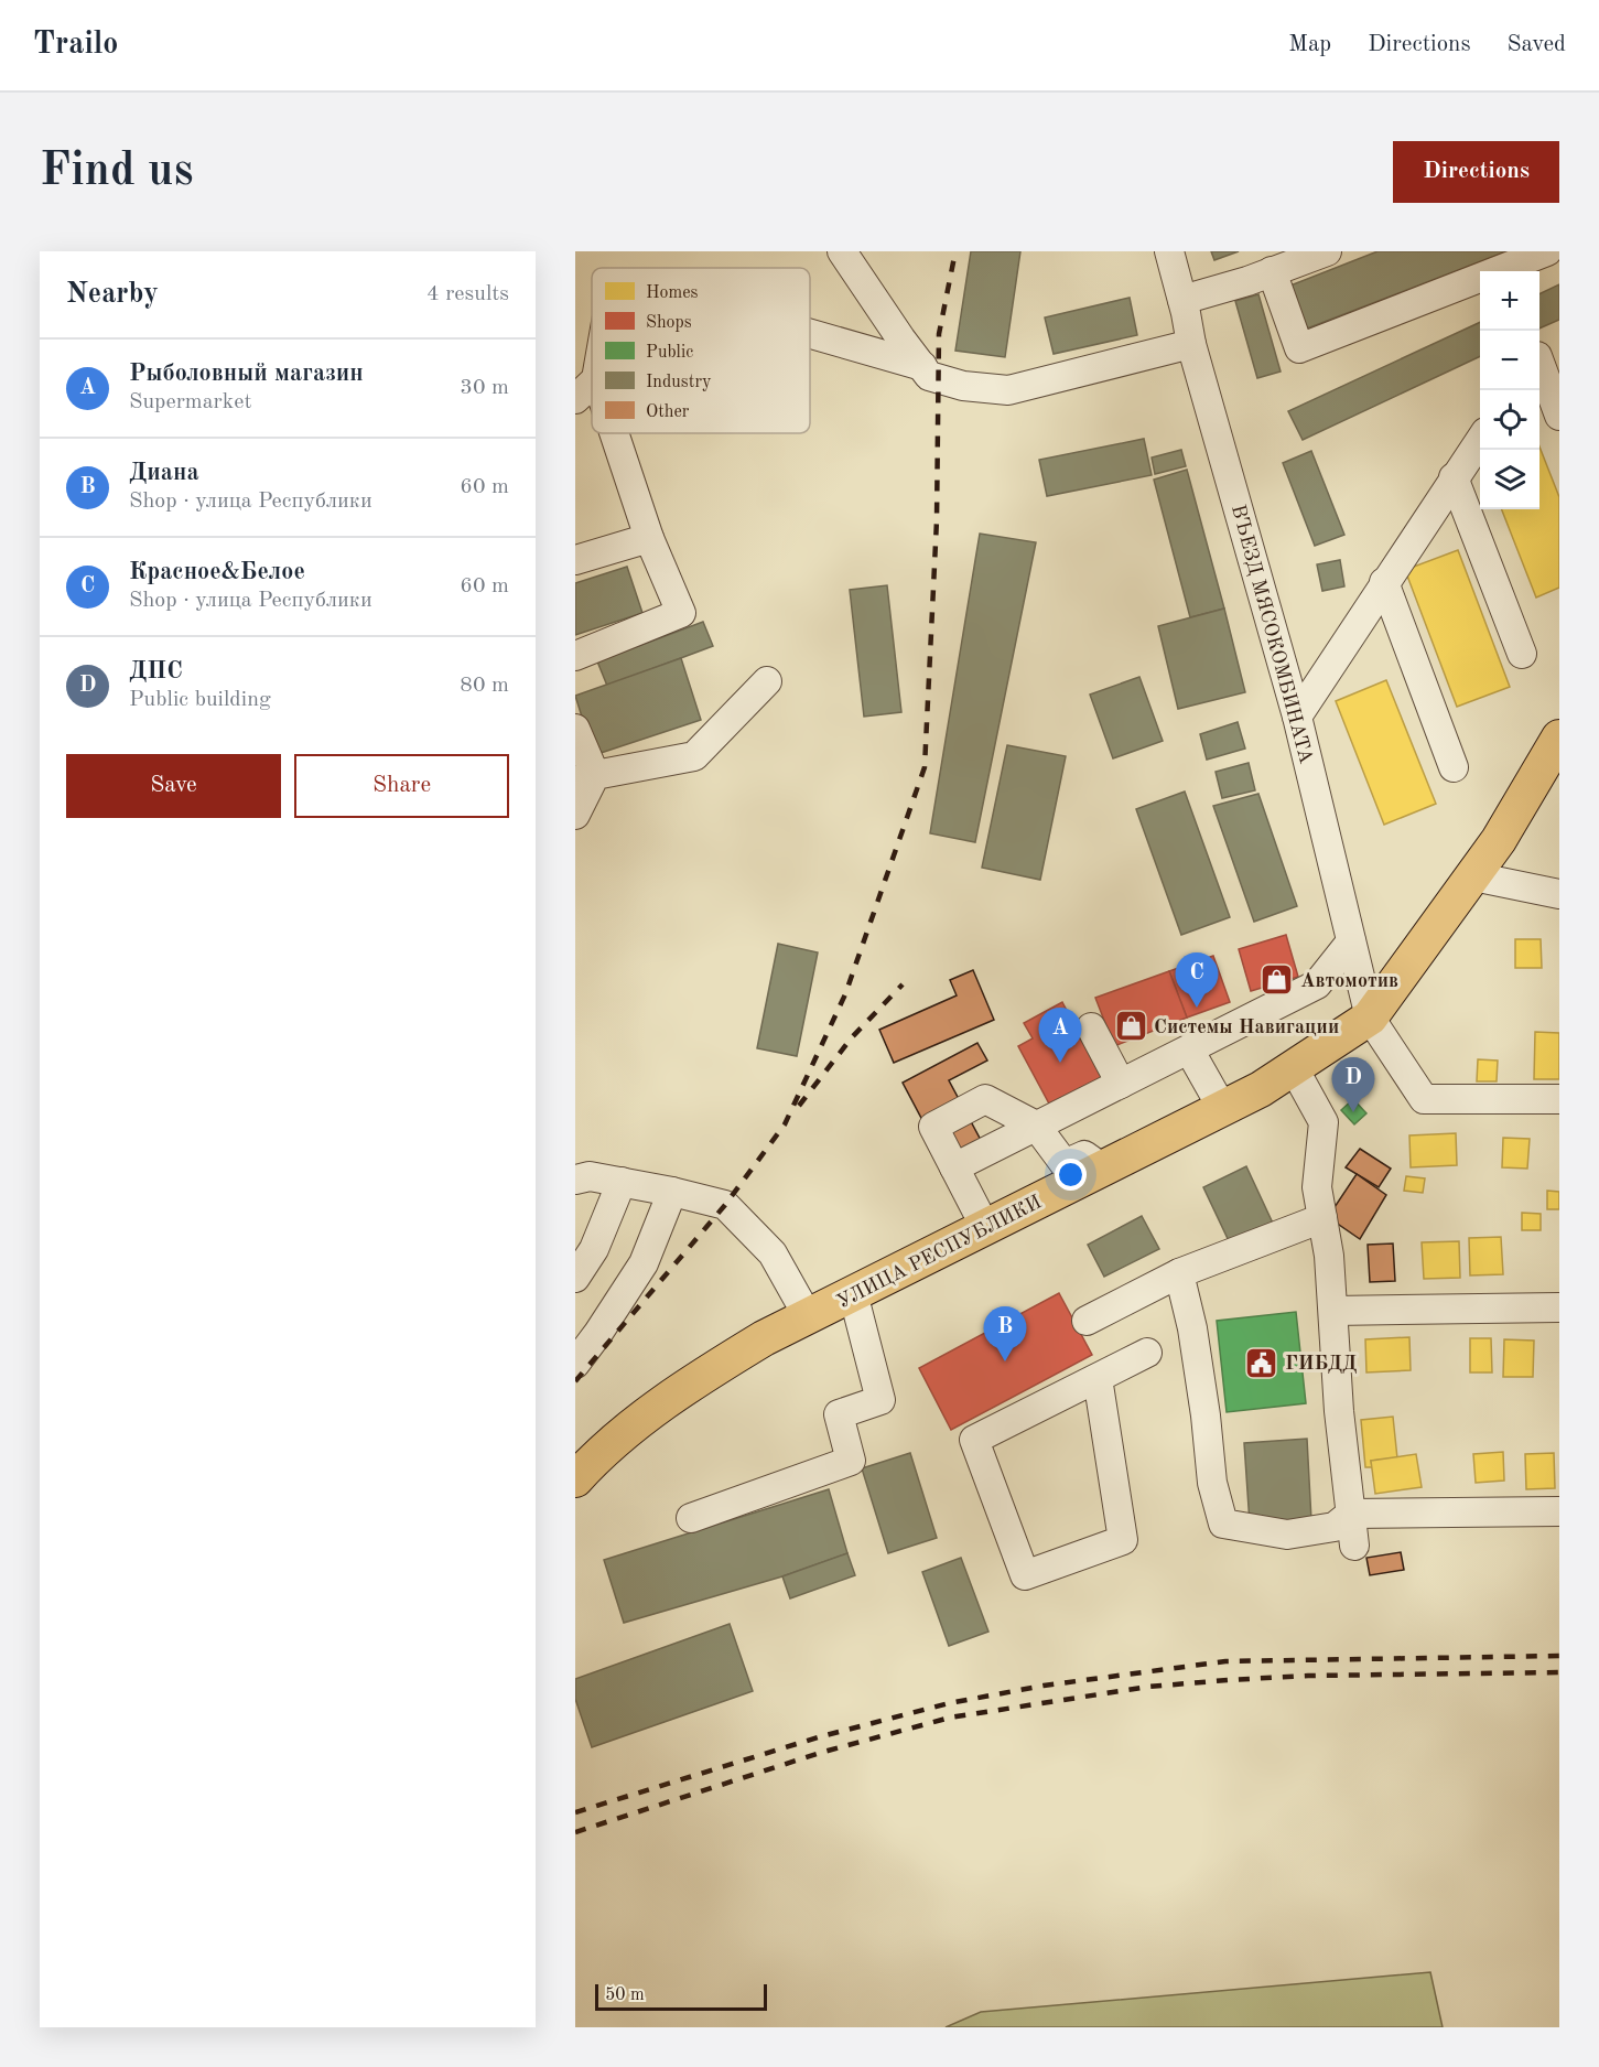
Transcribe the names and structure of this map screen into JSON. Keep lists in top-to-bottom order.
{
  "streets": {
    "main road": ["УЛИЦА РЕСПУБЛИКИ"],
    "street": ["ВЪЕЗД МЯСОКОМБИНАТА"]
  },
  "crossings": [
    ["ВЪЕЗД МЯСОКОМБИНАТА", "УЛИЦА РЕСПУБЛИКИ"]
  ],
  "places": {
    "shop": ["Автомотив", "Системы Навигации"],
    "public building": ["ГИБДД"]
  },
  "legend": [
    "Homes",
    "Shops",
    "Public",
    "Industry",
    "Other"
  ],
  "scale_bar": "50 m",
  "page": {
    "header": "Trailo",
    "nav": ["Map", "Directions", "Saved"],
    "buttons": [
      "Directions",
      ["Save", "Share"]
    ],
    "title": "Find us",
    "heading": ["Nearby", "4 results"],
    "map_buttons": ["+", "−"],
    "list": [
      {
        "mark": "A",
        "name": "Рыболовный магазин",
        "note": "Supermarket",
        "value": "30 m"
      },
      {
        "mark": "B",
        "name": "Диана",
        "note": "Shop · улица Республики",
        "value": "60 m"
      },
      {
        "mark": "C",
        "name": "Красное&Белое",
        "note": "Shop · улица Республики",
        "value": "60 m"
      },
      {
        "mark": "D",
        "name": "ДПС",
        "note": "Public building",
        "value": "80 m"
      }
    ],
    "pins": [
      "C",
      "A",
      "D",
      "B"
    ],
    "scale": "50 m"
  }
}
